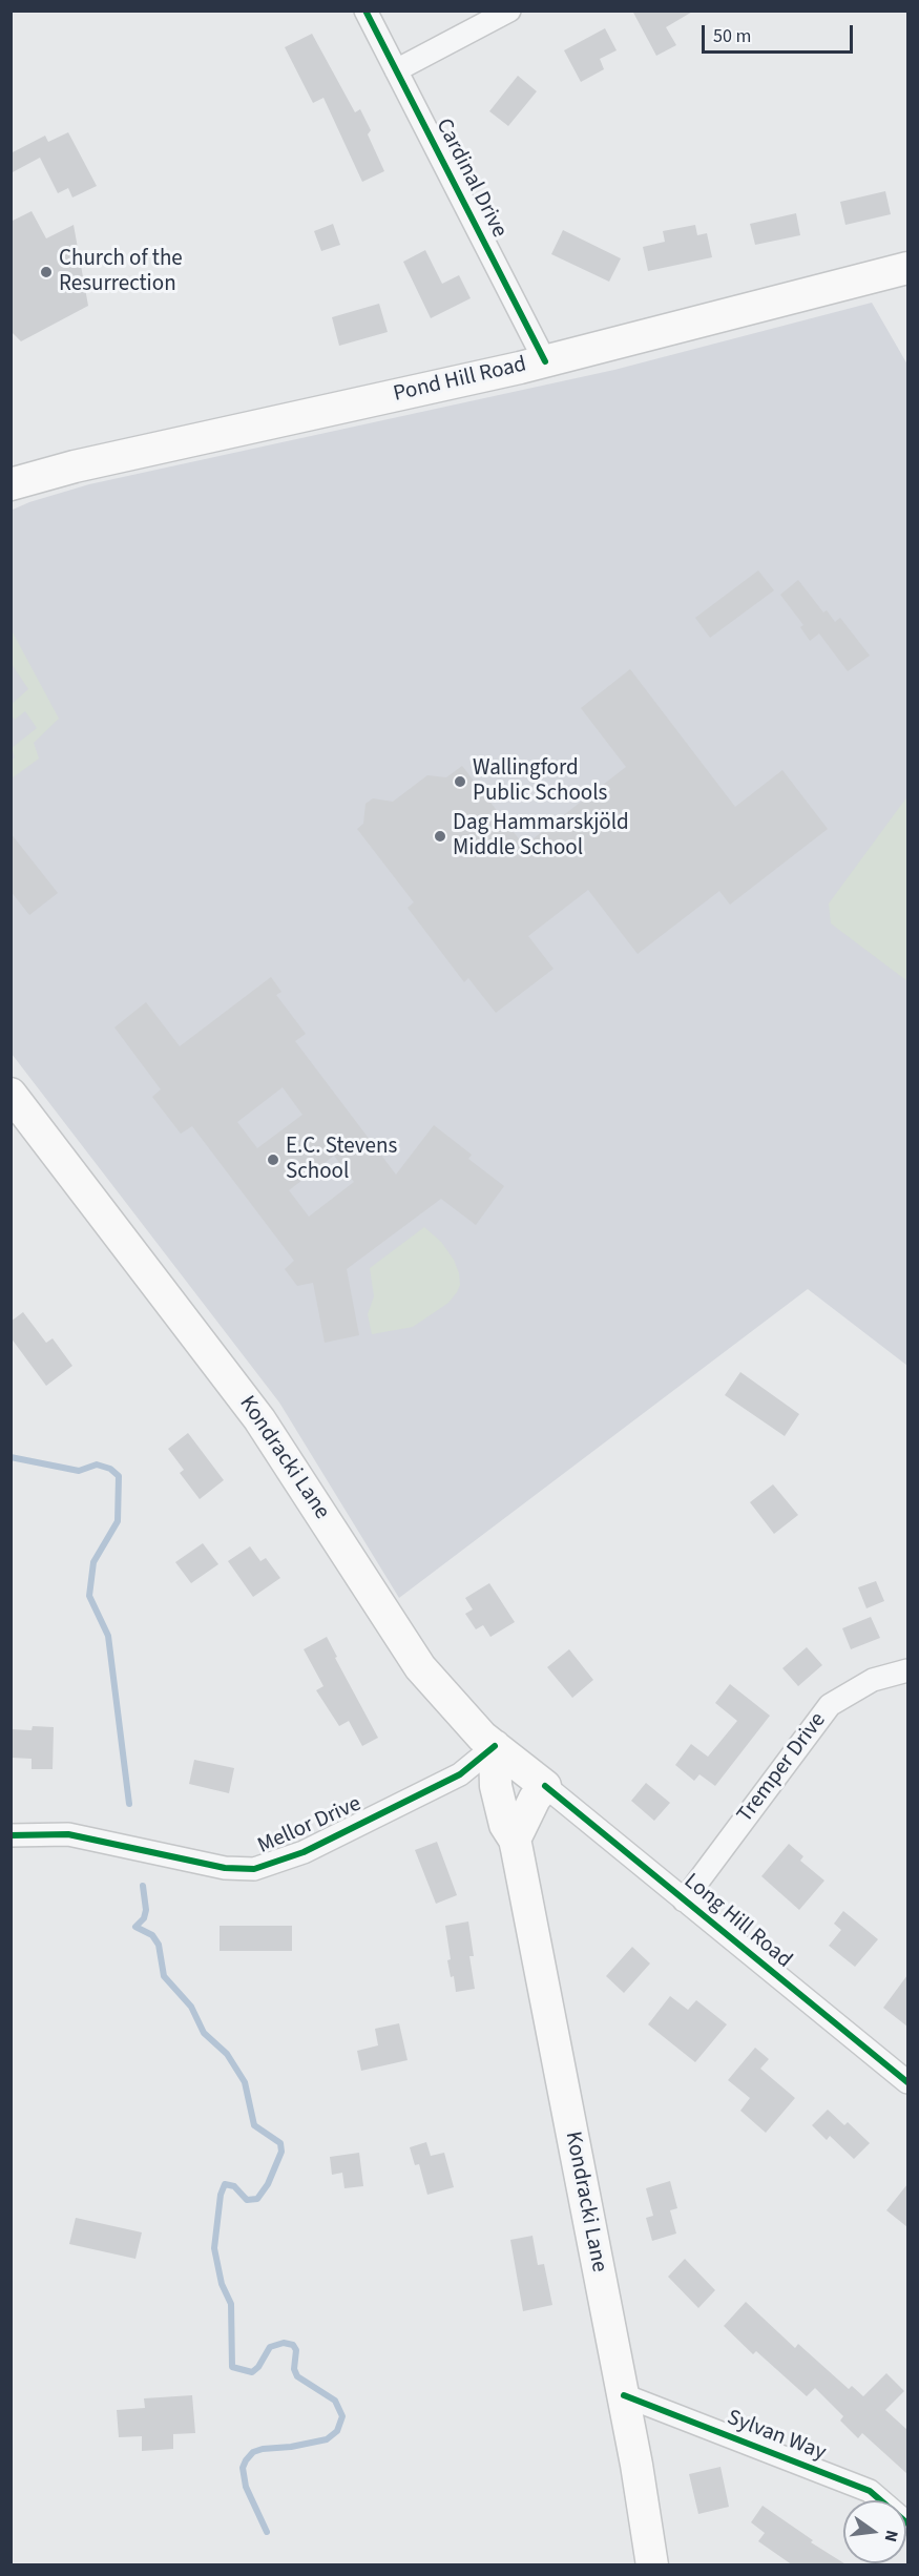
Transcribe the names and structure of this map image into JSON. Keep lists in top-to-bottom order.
{
  "streets": {
    "main road": ["Pond Hill Road", "Kondracki Lane", "Long Hill Road"],
    "street": [
      "Cardinal Drive",
      "Tremper Drive",
      "Mellor Drive",
      "Sylvan Way"
    ]
  },
  "crossings": [
    ["Cardinal Drive", "Pond Hill Road"],
    ["Kondracki Lane", "Mellor Drive"],
    ["Kondracki Lane", "Long Hill Road"],
    ["Kondracki Lane", "Sylvan Way"],
    ["Tremper Drive", "Long Hill Road"],
    ["Mellor Drive", "Long Hill Road"]
  ],
  "places": [
    "Church of the Resurrection",
    "Wallingford Public Schools",
    "Dag Hammarskjöld Middle School",
    "E.C. Stevens School"
  ],
  "scale_bar": "50 m",
  "north": "right"
}
